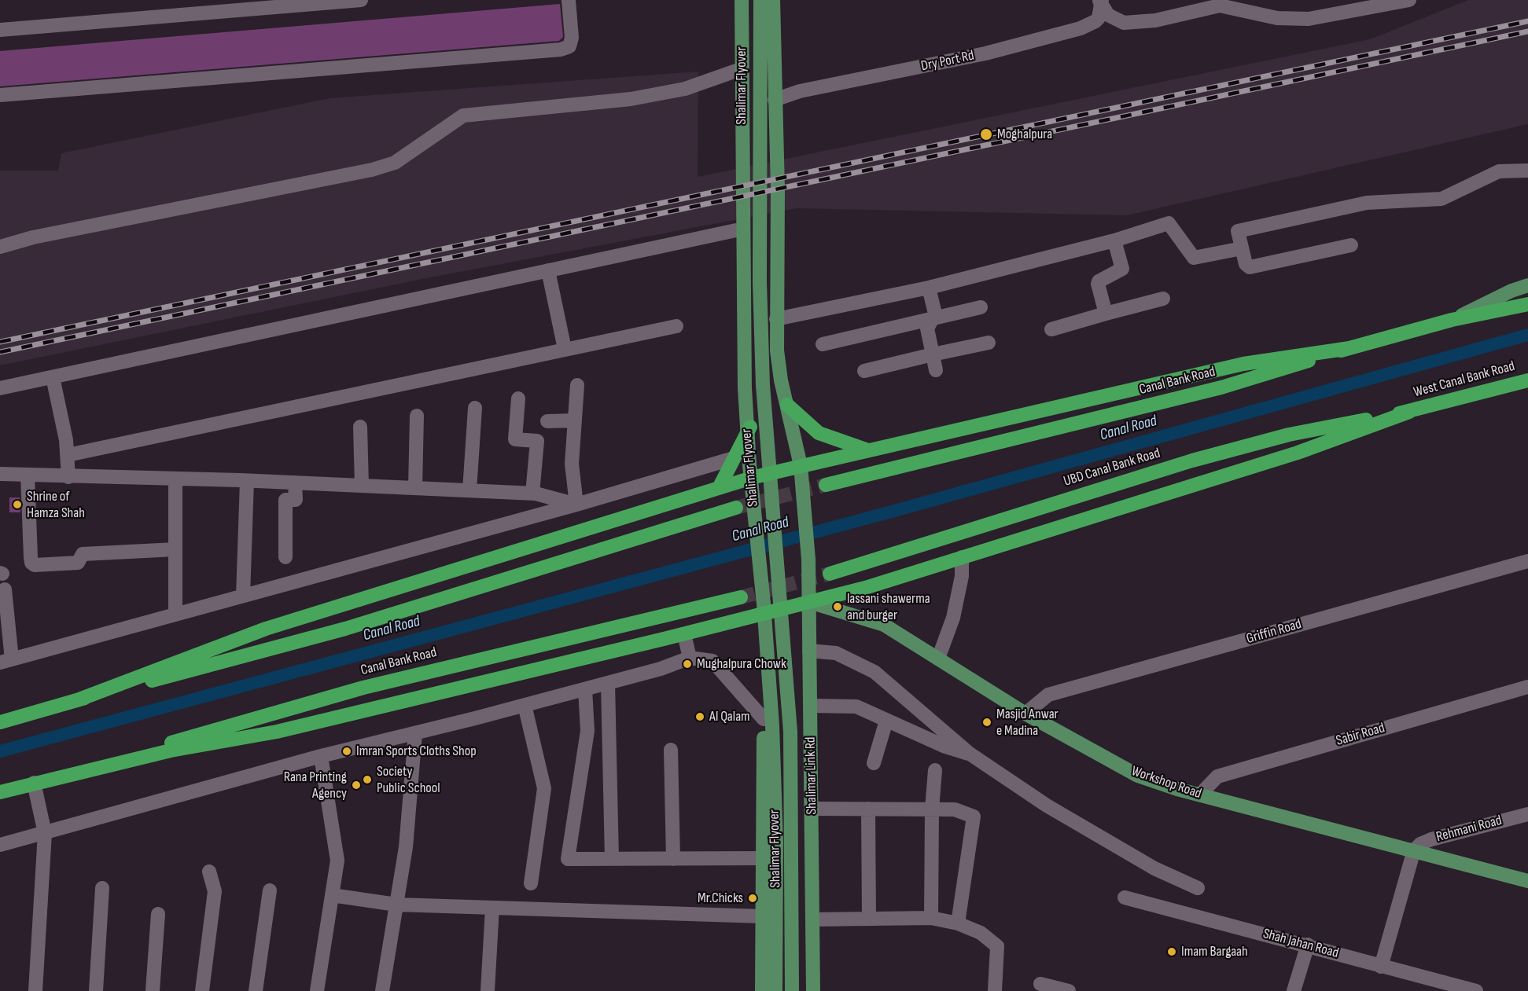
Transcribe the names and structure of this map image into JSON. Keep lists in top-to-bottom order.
{
  "streets": {
    "highway": ["West Canal Bank Road", "Canal Bank Road", "UBD Canal Bank Road"],
    "main road": ["Shalimar Flyover", "Shalimar Link Rd", "Workshop Road"],
    "street": [
      "Dry Port Rd",
      "Griffin Road",
      "Sabir Road",
      "Rehmani Road",
      "Shah Jahan Road"
    ]
  },
  "crossings": [
    ["Dry Port Rd", "Shalimar Link Rd"],
    ["West Canal Bank Road", "UBD Canal Bank Road"],
    ["Griffin Road", "Workshop Road"],
    ["Sabir Road", "Workshop Road"],
    ["Shalimar Link Rd", "Workshop Road"],
    ["Workshop Road", "Rehmani Road"]
  ],
  "water": ["Canal Road"],
  "places": [
    "Moghalpura",
    "Shrine of Hamza Shah",
    "lassani shawerma and burger",
    "Mughalpura Chowk",
    "Al Qalam",
    "Masjid Anwar e Madina",
    "Imran Sports Cloths Shop",
    "Society Public School",
    "Rana Printing Agency",
    "Mr.Chicks",
    "Imam Bargaah"
  ]
}
